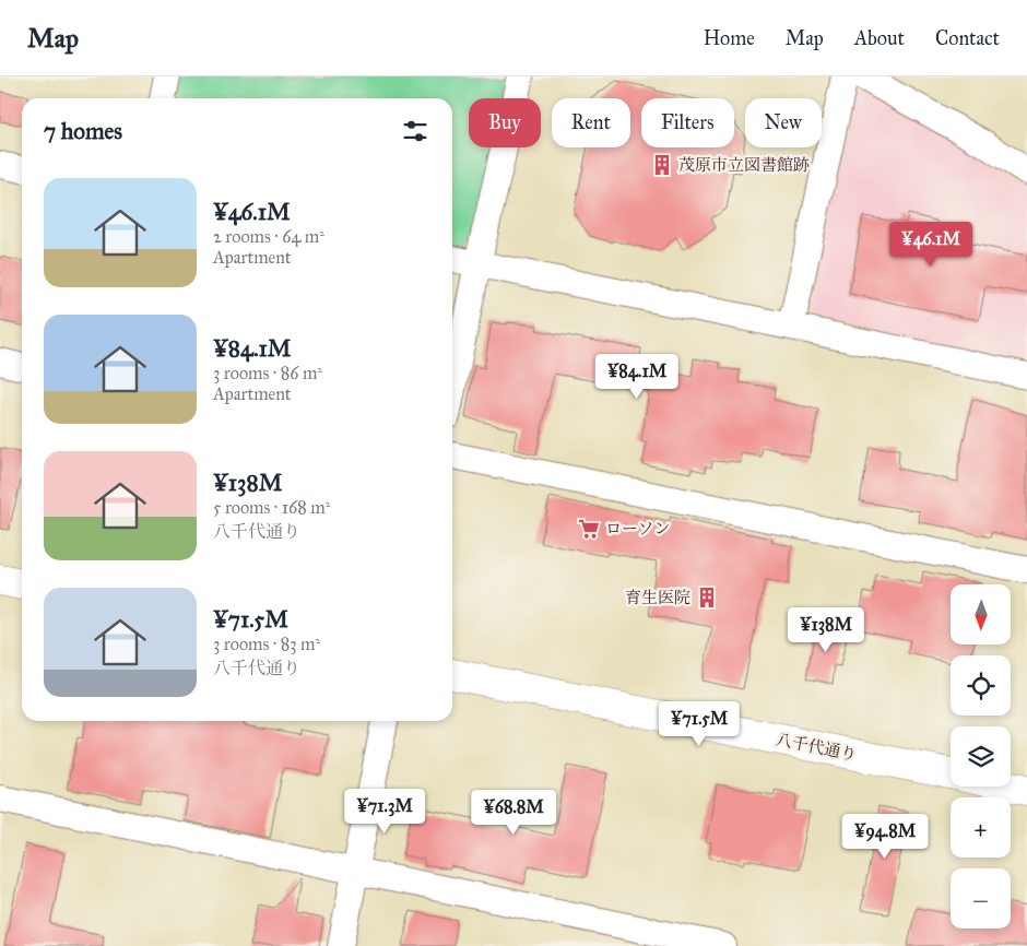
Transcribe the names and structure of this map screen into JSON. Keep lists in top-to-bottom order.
{
  "streets": {
    "street": ["八千代通り"]
  },
  "places": {
    "building": ["茂原市立図書館跡", "育生医院"],
    "supermarket": ["ローソン"]
  },
  "north": "bottom",
  "page": {
    "header": "Map",
    "nav": [
      "Home",
      "Map",
      "About",
      "Contact"
    ],
    "chip": [
      "Buy",
      "Rent",
      "Filters",
      "New"
    ],
    "heading": "7 homes",
    "list": [
      {
        "name": "¥46.1M",
        "note": "2 rooms · 64 m² · Apartment"
      },
      {
        "name": "¥84.1M",
        "note": "3 rooms · 86 m² · Apartment"
      },
      {
        "name": "¥138M",
        "note": "5 rooms · 168 m² · 八千代通り"
      },
      {
        "name": "¥71.5M",
        "note": "3 rooms · 83 m² · 八千代通り"
      }
    ],
    "price": [
      "¥46.1M",
      "¥84.1M",
      "¥138M",
      "¥71.5M",
      "¥71.3M",
      "¥68.8M",
      "¥94.8M"
    ],
    "map_buttons": ["+", "−"]
  }
}
